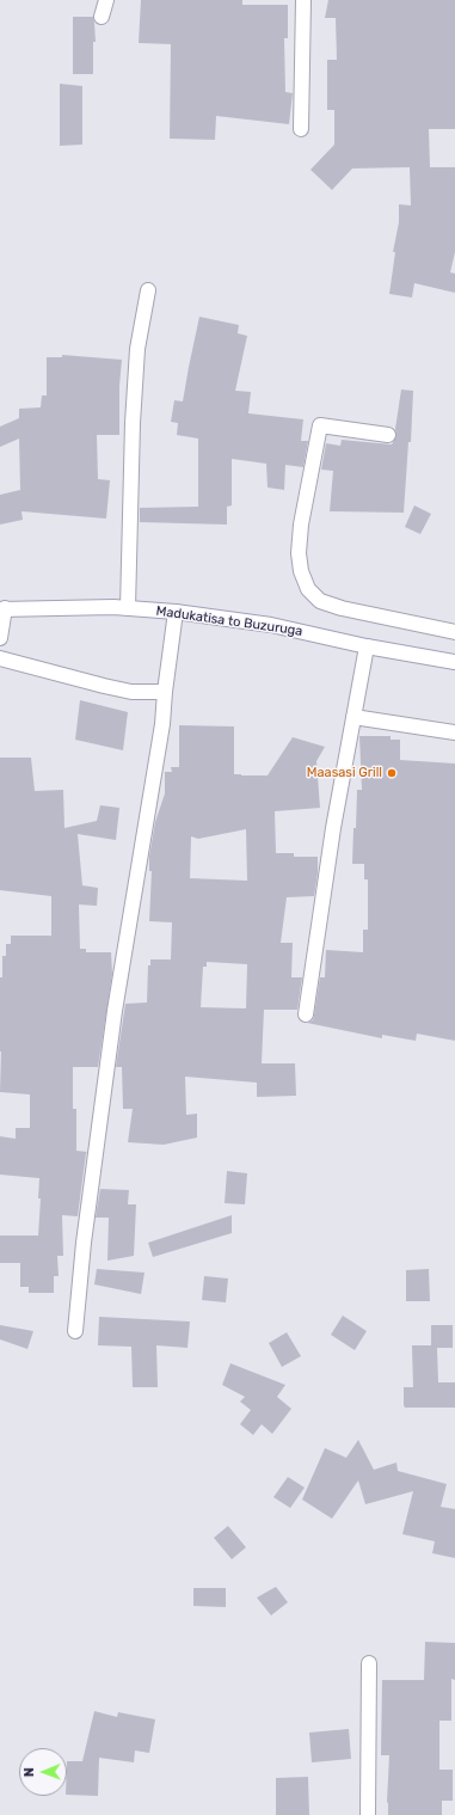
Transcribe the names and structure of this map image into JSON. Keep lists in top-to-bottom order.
{
  "streets": {
    "street": ["Madukatisa to Buzuruga"]
  },
  "places": ["Maasasi Grill"],
  "north": "left"
}
